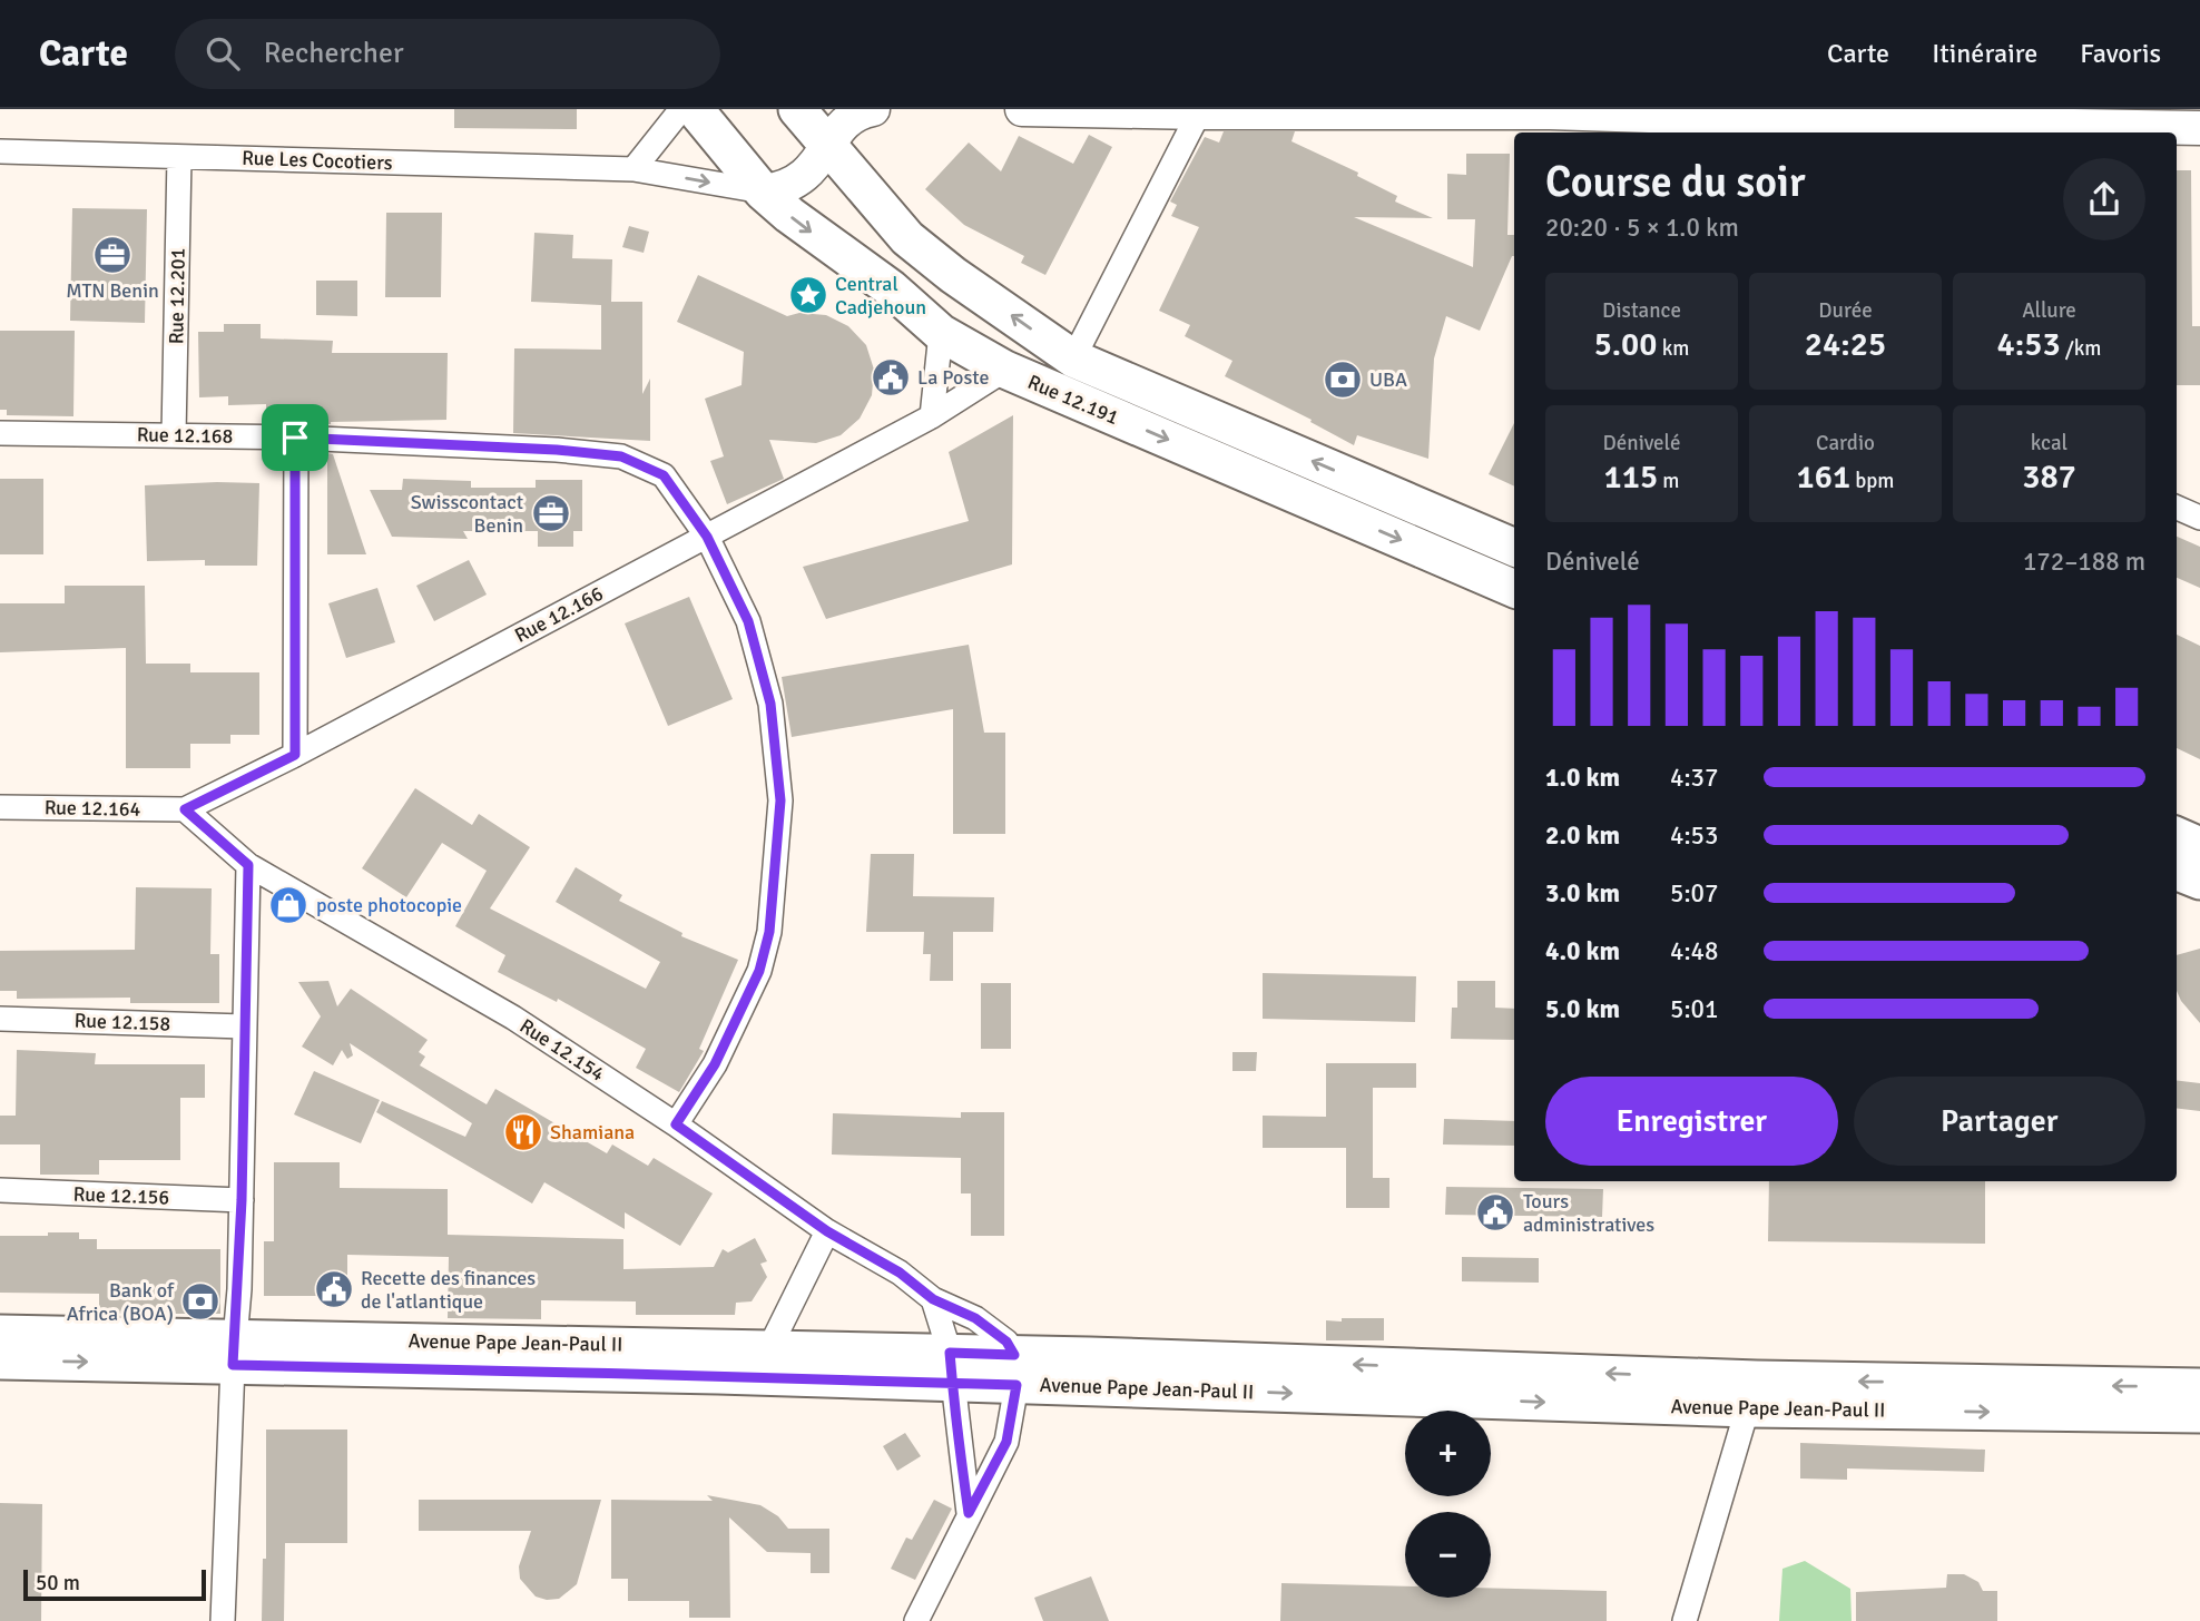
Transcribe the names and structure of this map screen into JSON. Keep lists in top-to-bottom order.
{
  "streets": {
    "main road": ["Rue 12.191", "Avenue Pape Jean-Paul II"],
    "street": [
      "Rue Les Cocotiers",
      "Rue 12.201",
      "Rue 12.168",
      "Rue 12.166",
      "Rue 12.164",
      "Rue 12.158",
      "Rue 12.154",
      "Rue 12.156"
    ]
  },
  "crossings": [
    ["Rue Les Cocotiers", "Rue 12.201"],
    ["Rue Les Cocotiers", "Rue 12.191"],
    ["Rue 12.201", "Rue 12.168"],
    ["Rue 12.191", "Rue 12.166"],
    ["Rue 12.168", "Rue 12.166"],
    ["Rue 12.168", "Rue 12.154"],
    ["Rue 12.166", "Rue 12.164"],
    ["Rue 12.166", "Rue 12.154"],
    ["Rue 12.164", "Rue 12.154"],
    ["Rue 12.154", "Avenue Pape Jean-Paul II"]
  ],
  "places": {
    "office": ["MTN Benin", "Swisscontact Benin"],
    "place": ["Central Cadjehoun"],
    "public building": ["La Poste", "Tours administratives", "Recette des finances de l'atlantique"],
    "bank": ["UBA", "Bank of Africa (BOA)"],
    "shop": ["poste photocopie"],
    "restaurant": ["Shamiana"]
  },
  "scale_bar": "50 m",
  "page": {
    "header": "Carte",
    "search": "Rechercher",
    "nav": ["Carte", "Itinéraire", "Favoris"],
    "heading": ["Course du soir", "20:20 · 5 × 1.0 km"],
    "stats": [
      ["Distance", "5.00 km"],
      ["Durée", "24:25"],
      ["Allure", "4:53 /km"],
      ["Dénivelé", "115 m"],
      ["Cardio", "161 bpm"],
      ["kcal", "387"]
    ],
    "chart": ["Dénivelé", "172–188 m"],
    "list": [
      {
        "name": "1.0 km",
        "note": "4:37"
      },
      {
        "name": "2.0 km",
        "note": "4:53"
      },
      {
        "name": "3.0 km",
        "note": "5:07"
      },
      {
        "name": "4.0 km",
        "note": "4:48"
      },
      {
        "name": "5.0 km",
        "note": "5:01"
      }
    ],
    "buttons": ["Enregistrer", "Partager"],
    "map_buttons": ["+", "−"],
    "scale": "50 m"
  }
}
